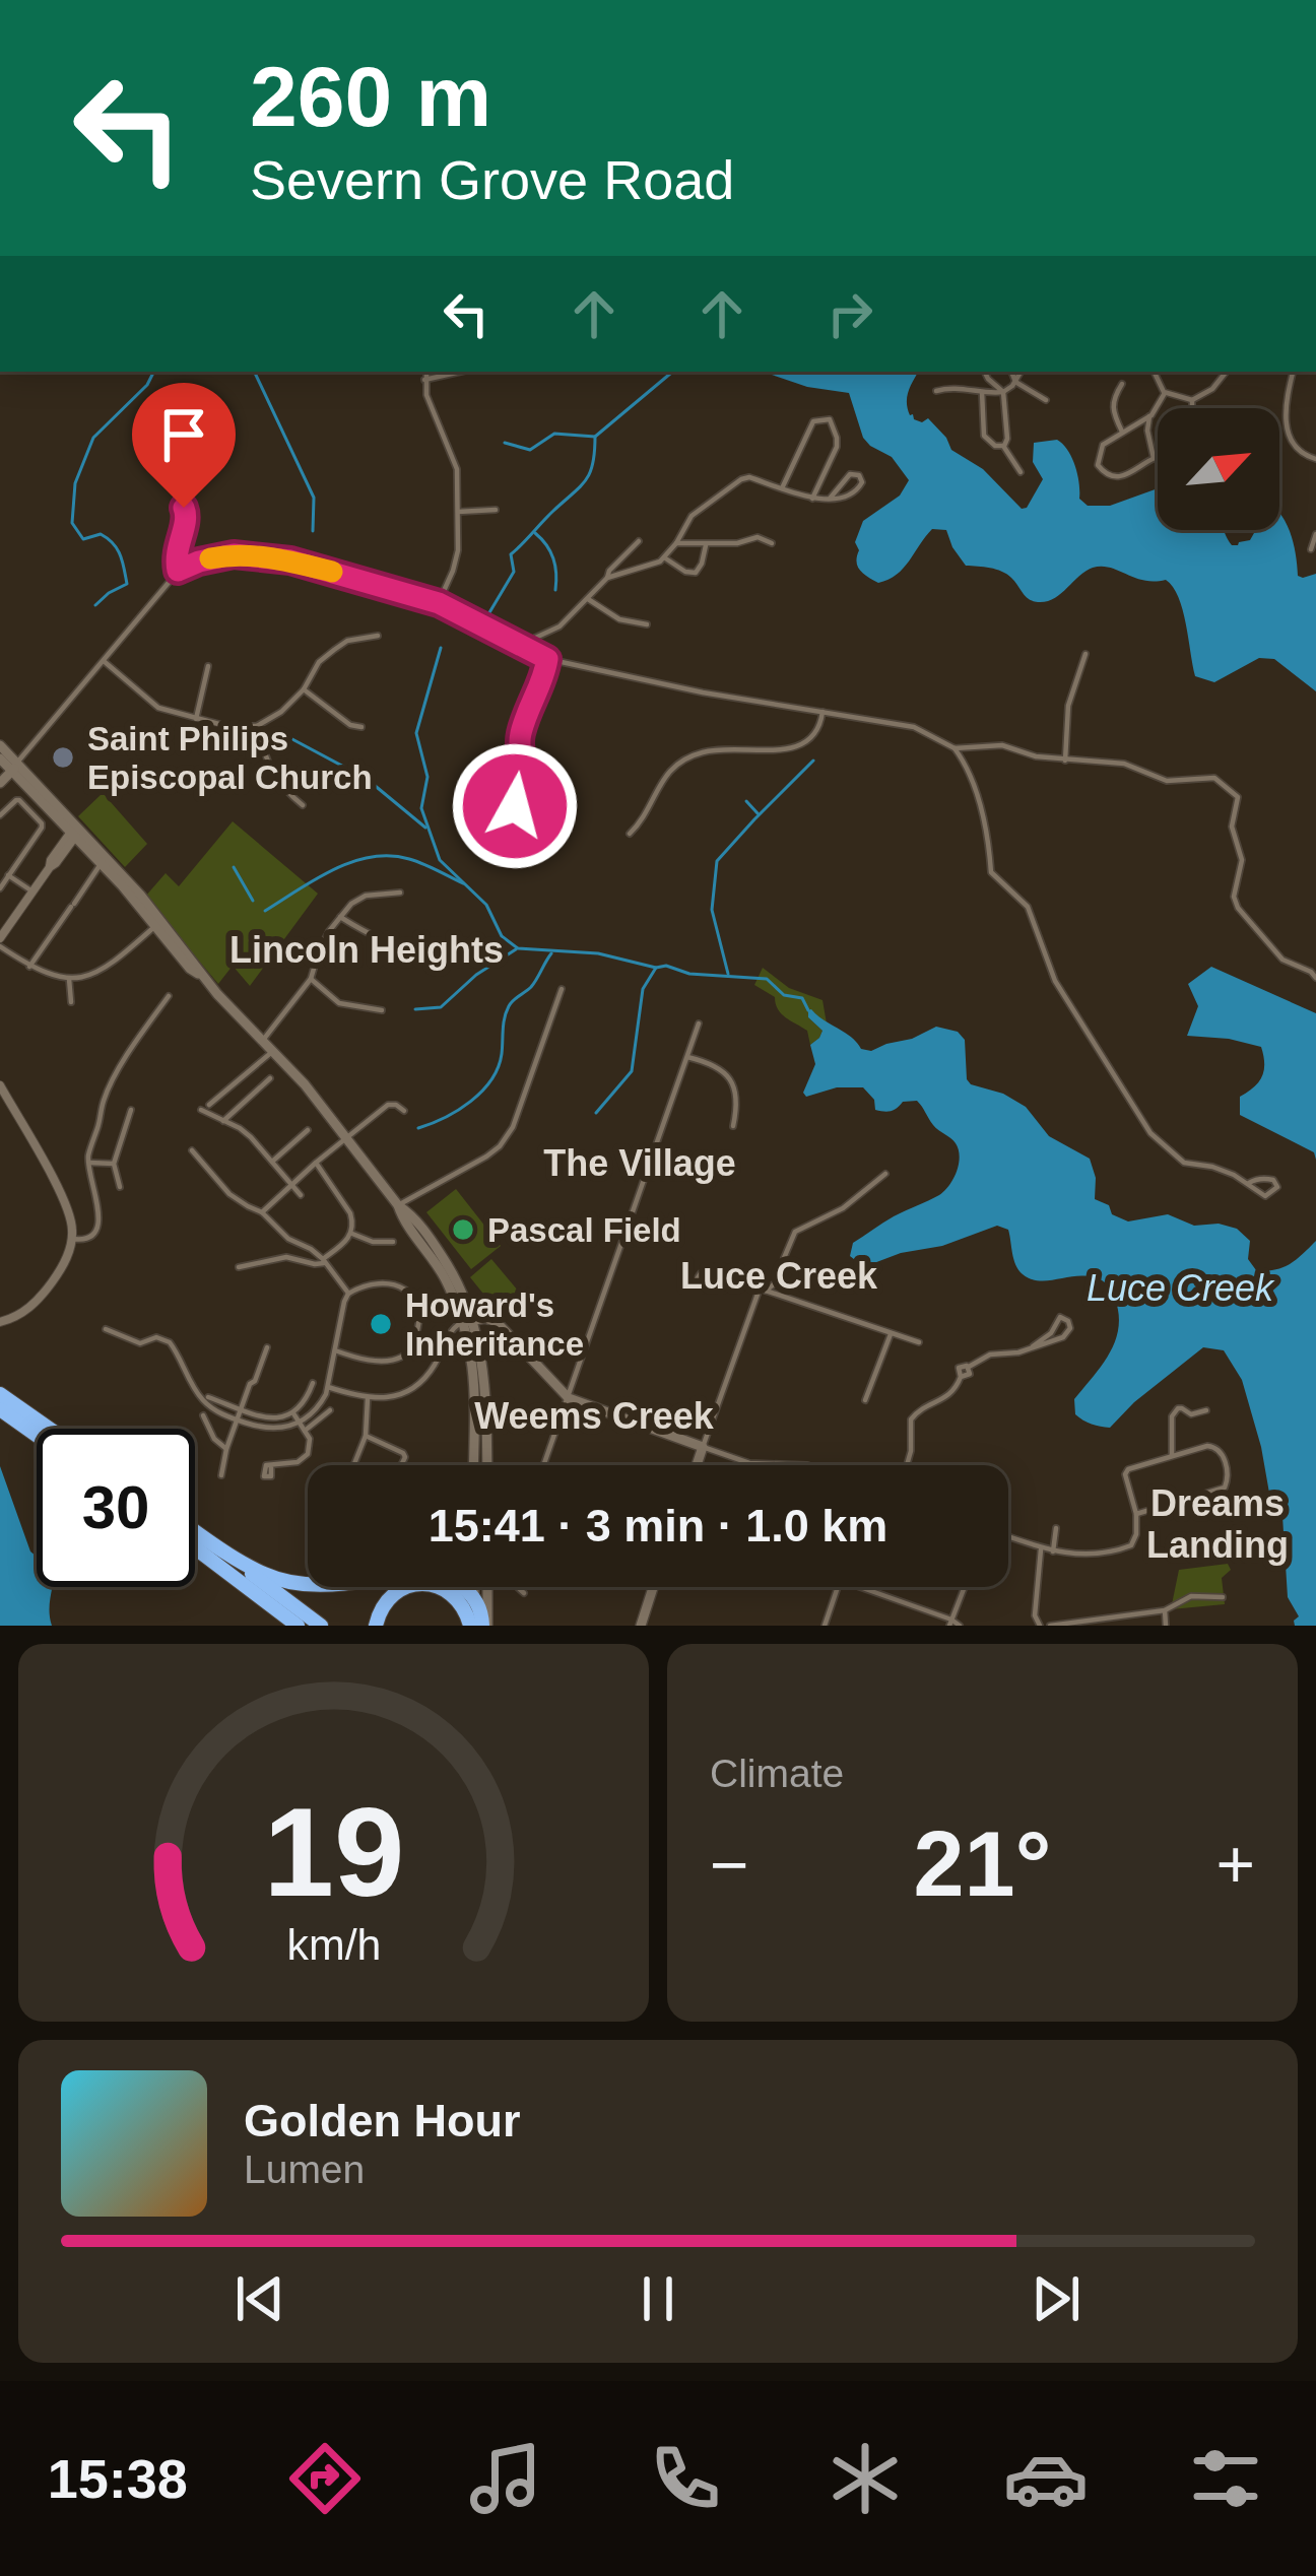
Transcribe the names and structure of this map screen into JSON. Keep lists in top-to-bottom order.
{
  "districts": [
    "Lincoln Heights",
    "The Village",
    "Luce Creek",
    "Weems Creek",
    "Dreams Landing"
  ],
  "water": ["Luce Creek"],
  "places": ["Saint Philips Episcopal Church", "Pascal Field", "Howard's Inheritance"],
  "north": "top right",
  "page": {
    "turn": ["260 m", "Severn Grove Road"],
    "limit": "30",
    "trip": "15:41 · 3 min · 1.0 km",
    "tile": "Climate",
    "heat": ["−", "21°", "+"],
    "song": ["Golden Hour", "Lumen"],
    "tabs": "15:38",
    "gauge": ["19", "km/h"]
  }
}
